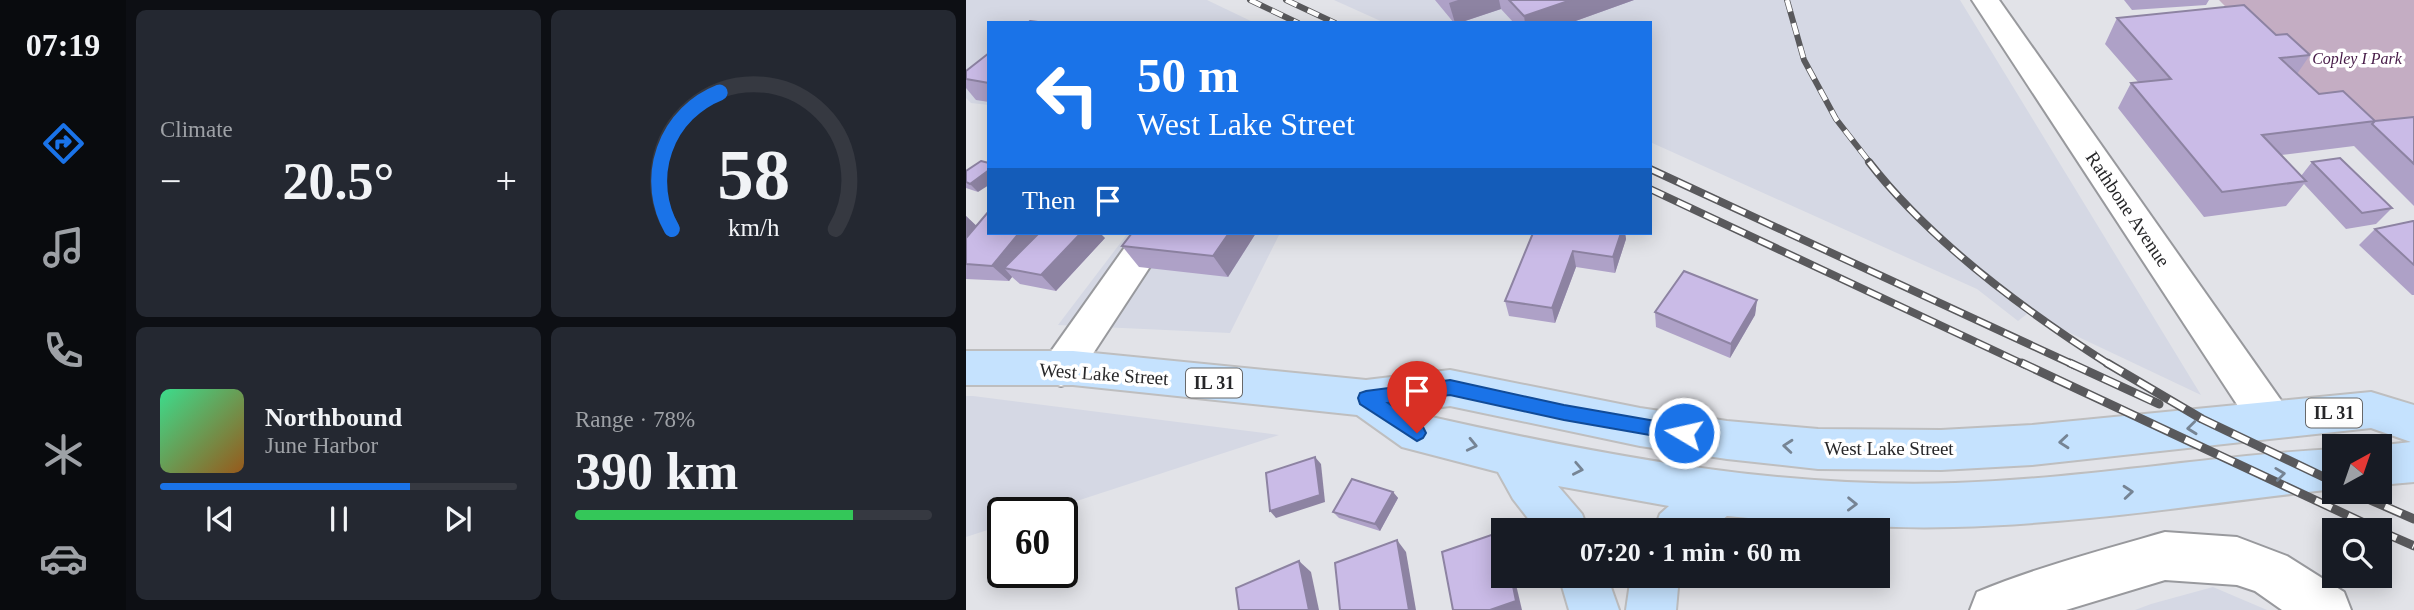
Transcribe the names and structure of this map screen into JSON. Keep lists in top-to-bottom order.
{
  "streets": {
    "main road": ["West Lake Street", "IL 31"],
    "street": ["Rathbone Avenue"]
  },
  "crossings": [
    ["Rathbone Avenue", "West Lake Street"]
  ],
  "parks": ["Copley I Park"],
  "north": "top right",
  "page": {
    "tabs": "07:19",
    "tile": [
      "Climate",
      ["Range · 78%", "390 km"]
    ],
    "turn": ["50 m", "West Lake Street"],
    "heat": ["−", "20.5°", "+"],
    "then": "Then",
    "song": ["Northbound", "June Harbor"],
    "limit": "60",
    "trip": "07:20 · 1 min · 60 m",
    "gauge": ["58", "km/h"]
  }
}
